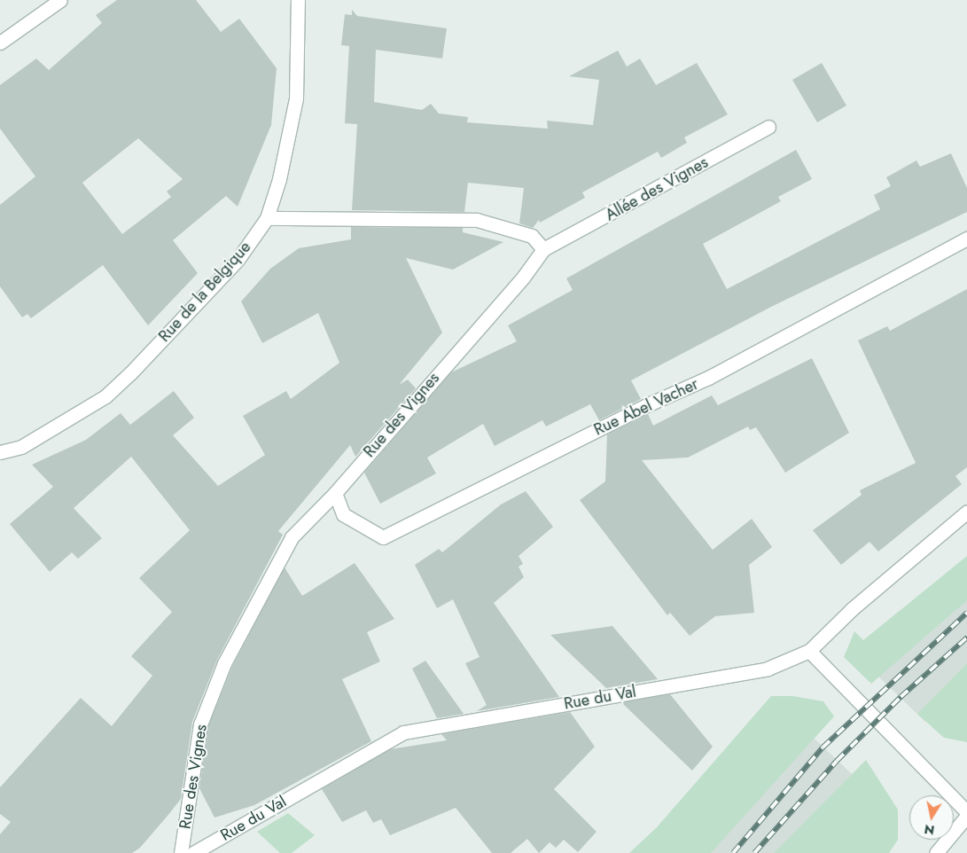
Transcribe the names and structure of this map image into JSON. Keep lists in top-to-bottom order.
{
  "streets": {
    "street": [
      "Allée des Vignes",
      "Rue de la Belgique",
      "Rue Abel Vacher",
      "Rue des Vignes",
      "Rue du Val"
    ]
  },
  "crossings": [
    ["Allée des Vignes", "Rue des Vignes"],
    ["Rue Abel Vacher", "Rue des Vignes"]
  ],
  "north": "bottom"
}
